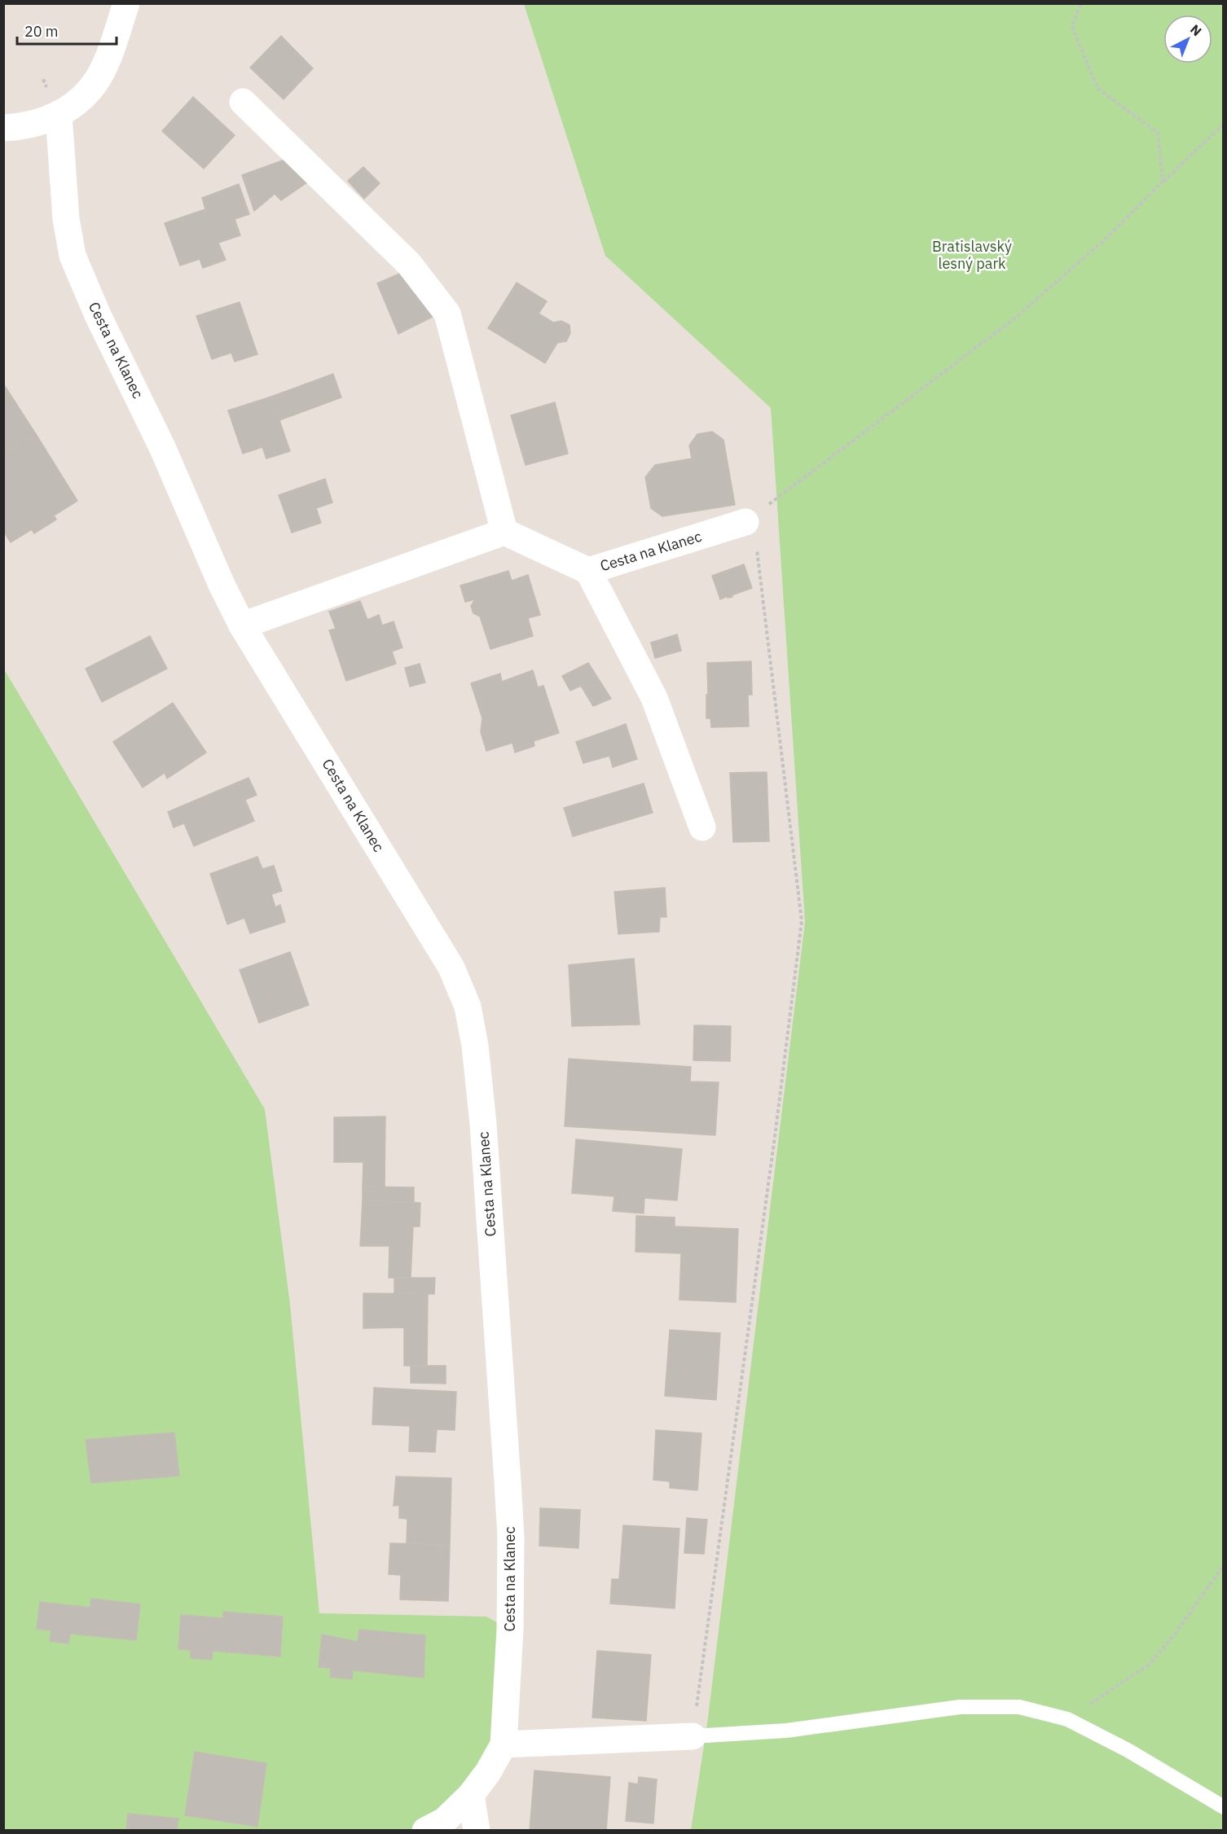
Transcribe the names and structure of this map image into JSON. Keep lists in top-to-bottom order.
{
  "streets": {
    "street": ["Cesta na Klanec"]
  },
  "parks": ["Bratislavský lesný park"],
  "scale_bar": "20 m",
  "north": "top right"
}
